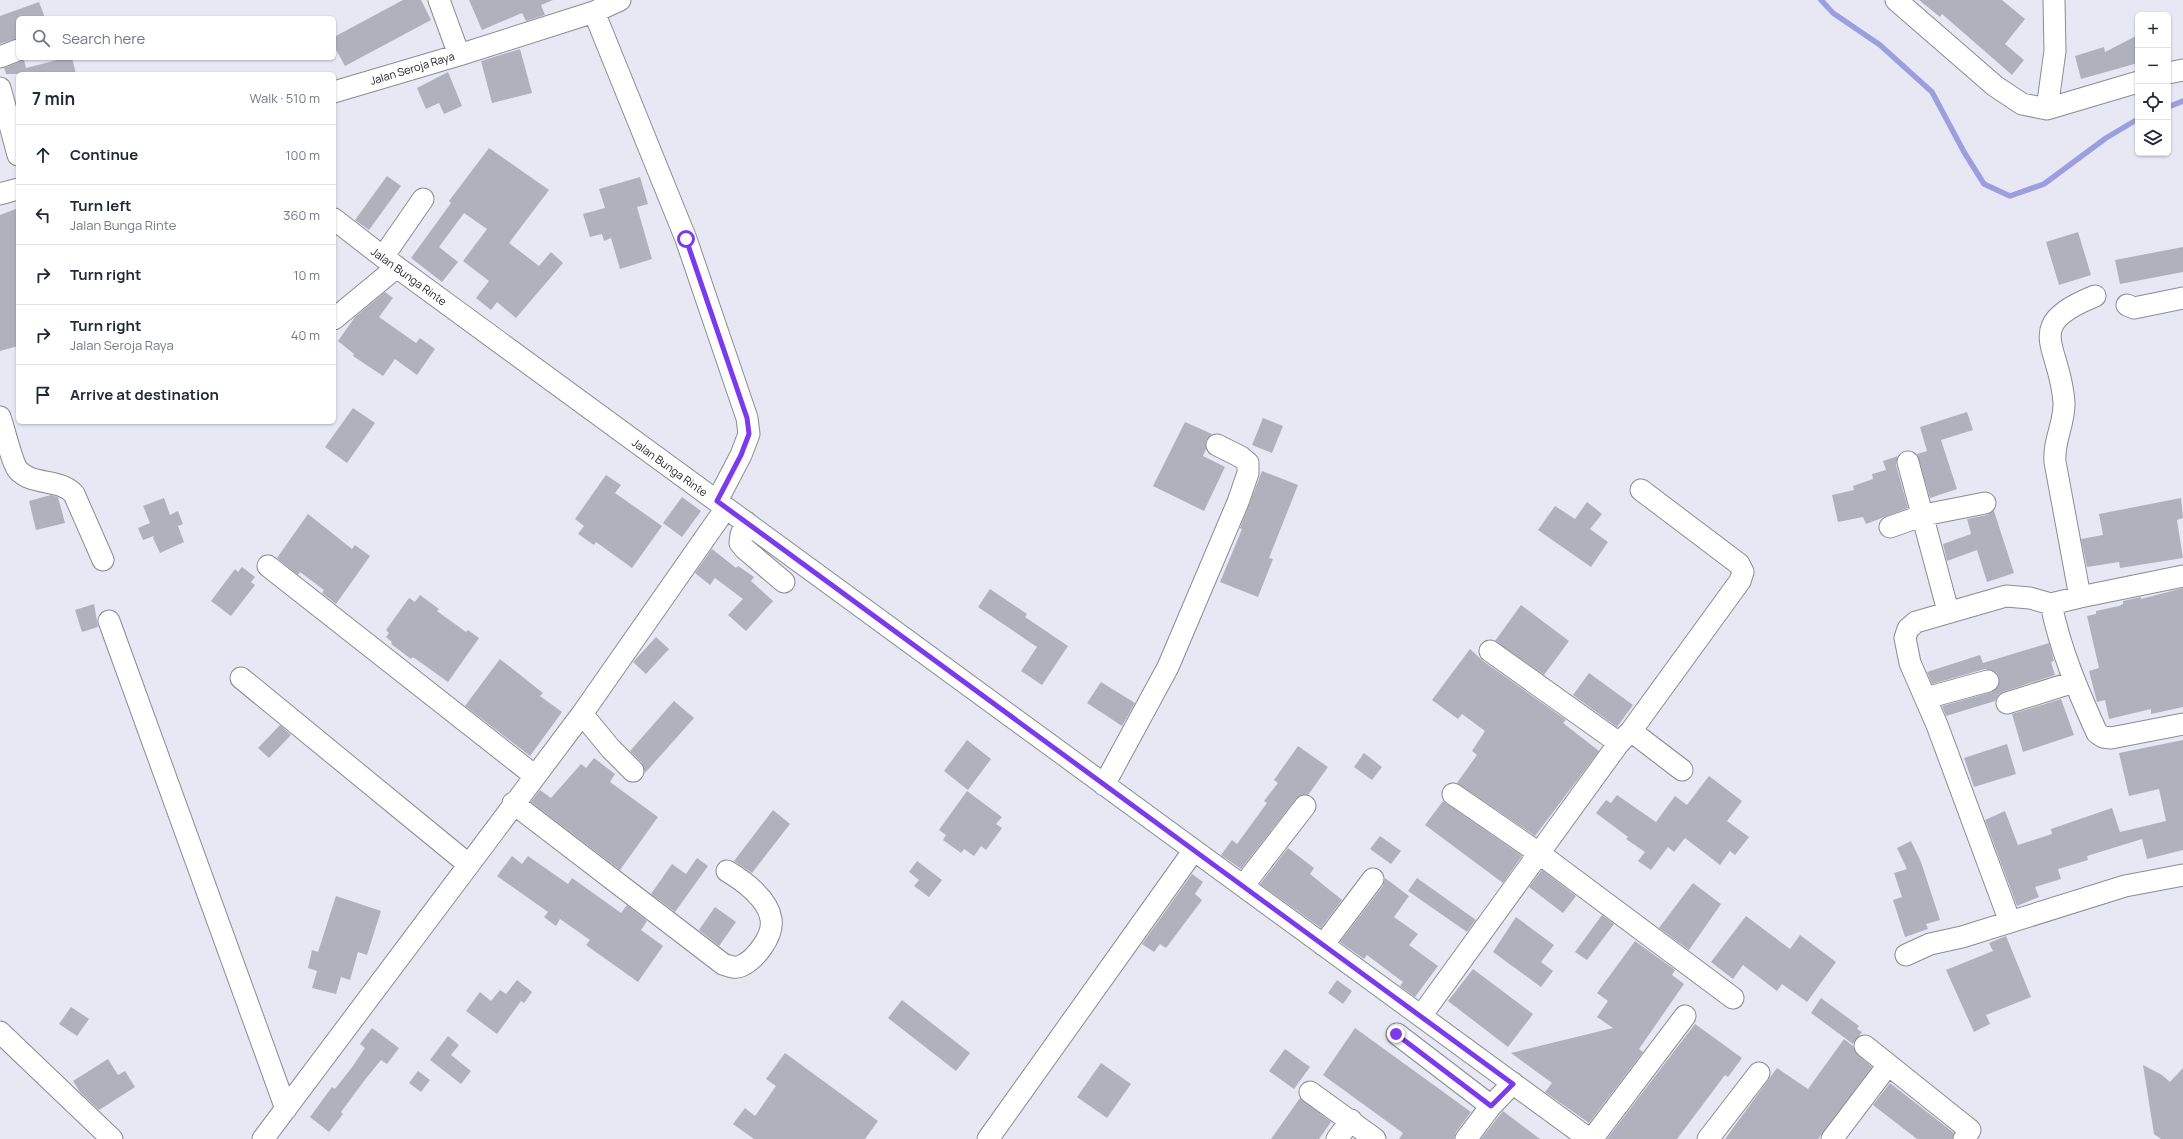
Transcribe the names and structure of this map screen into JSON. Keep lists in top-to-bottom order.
{
  "streets": {
    "street": ["Jalan Seroja Raya", "Jalan Bunga Rinte"]
  },
  "page": {
    "map_buttons": ["+", "−"],
    "search": "Search here",
    "heading": ["7 min", "Walk · 510 m"],
    "list": [
      ["Continue", "100 m"],
      ["Turn left", "Jalan Bunga Rinte", "360 m"],
      ["Turn right", "10 m"],
      ["Turn right", "Jalan Seroja Raya", "40 m"],
      "Arrive at destination"
    ]
  }
}
